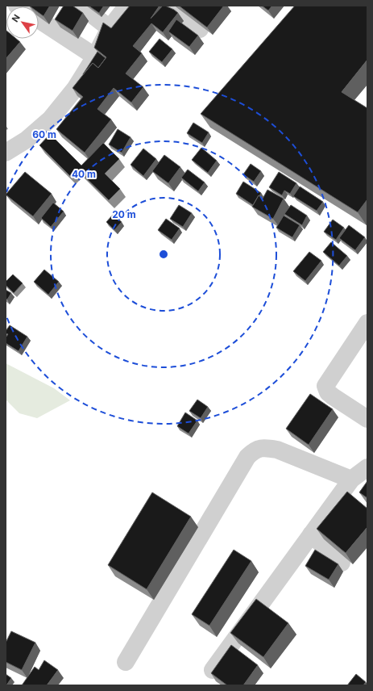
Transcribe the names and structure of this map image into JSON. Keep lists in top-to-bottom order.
{
  "north": "top left",
  "rings": ["60 m", "40 m", "20 m"]
}
